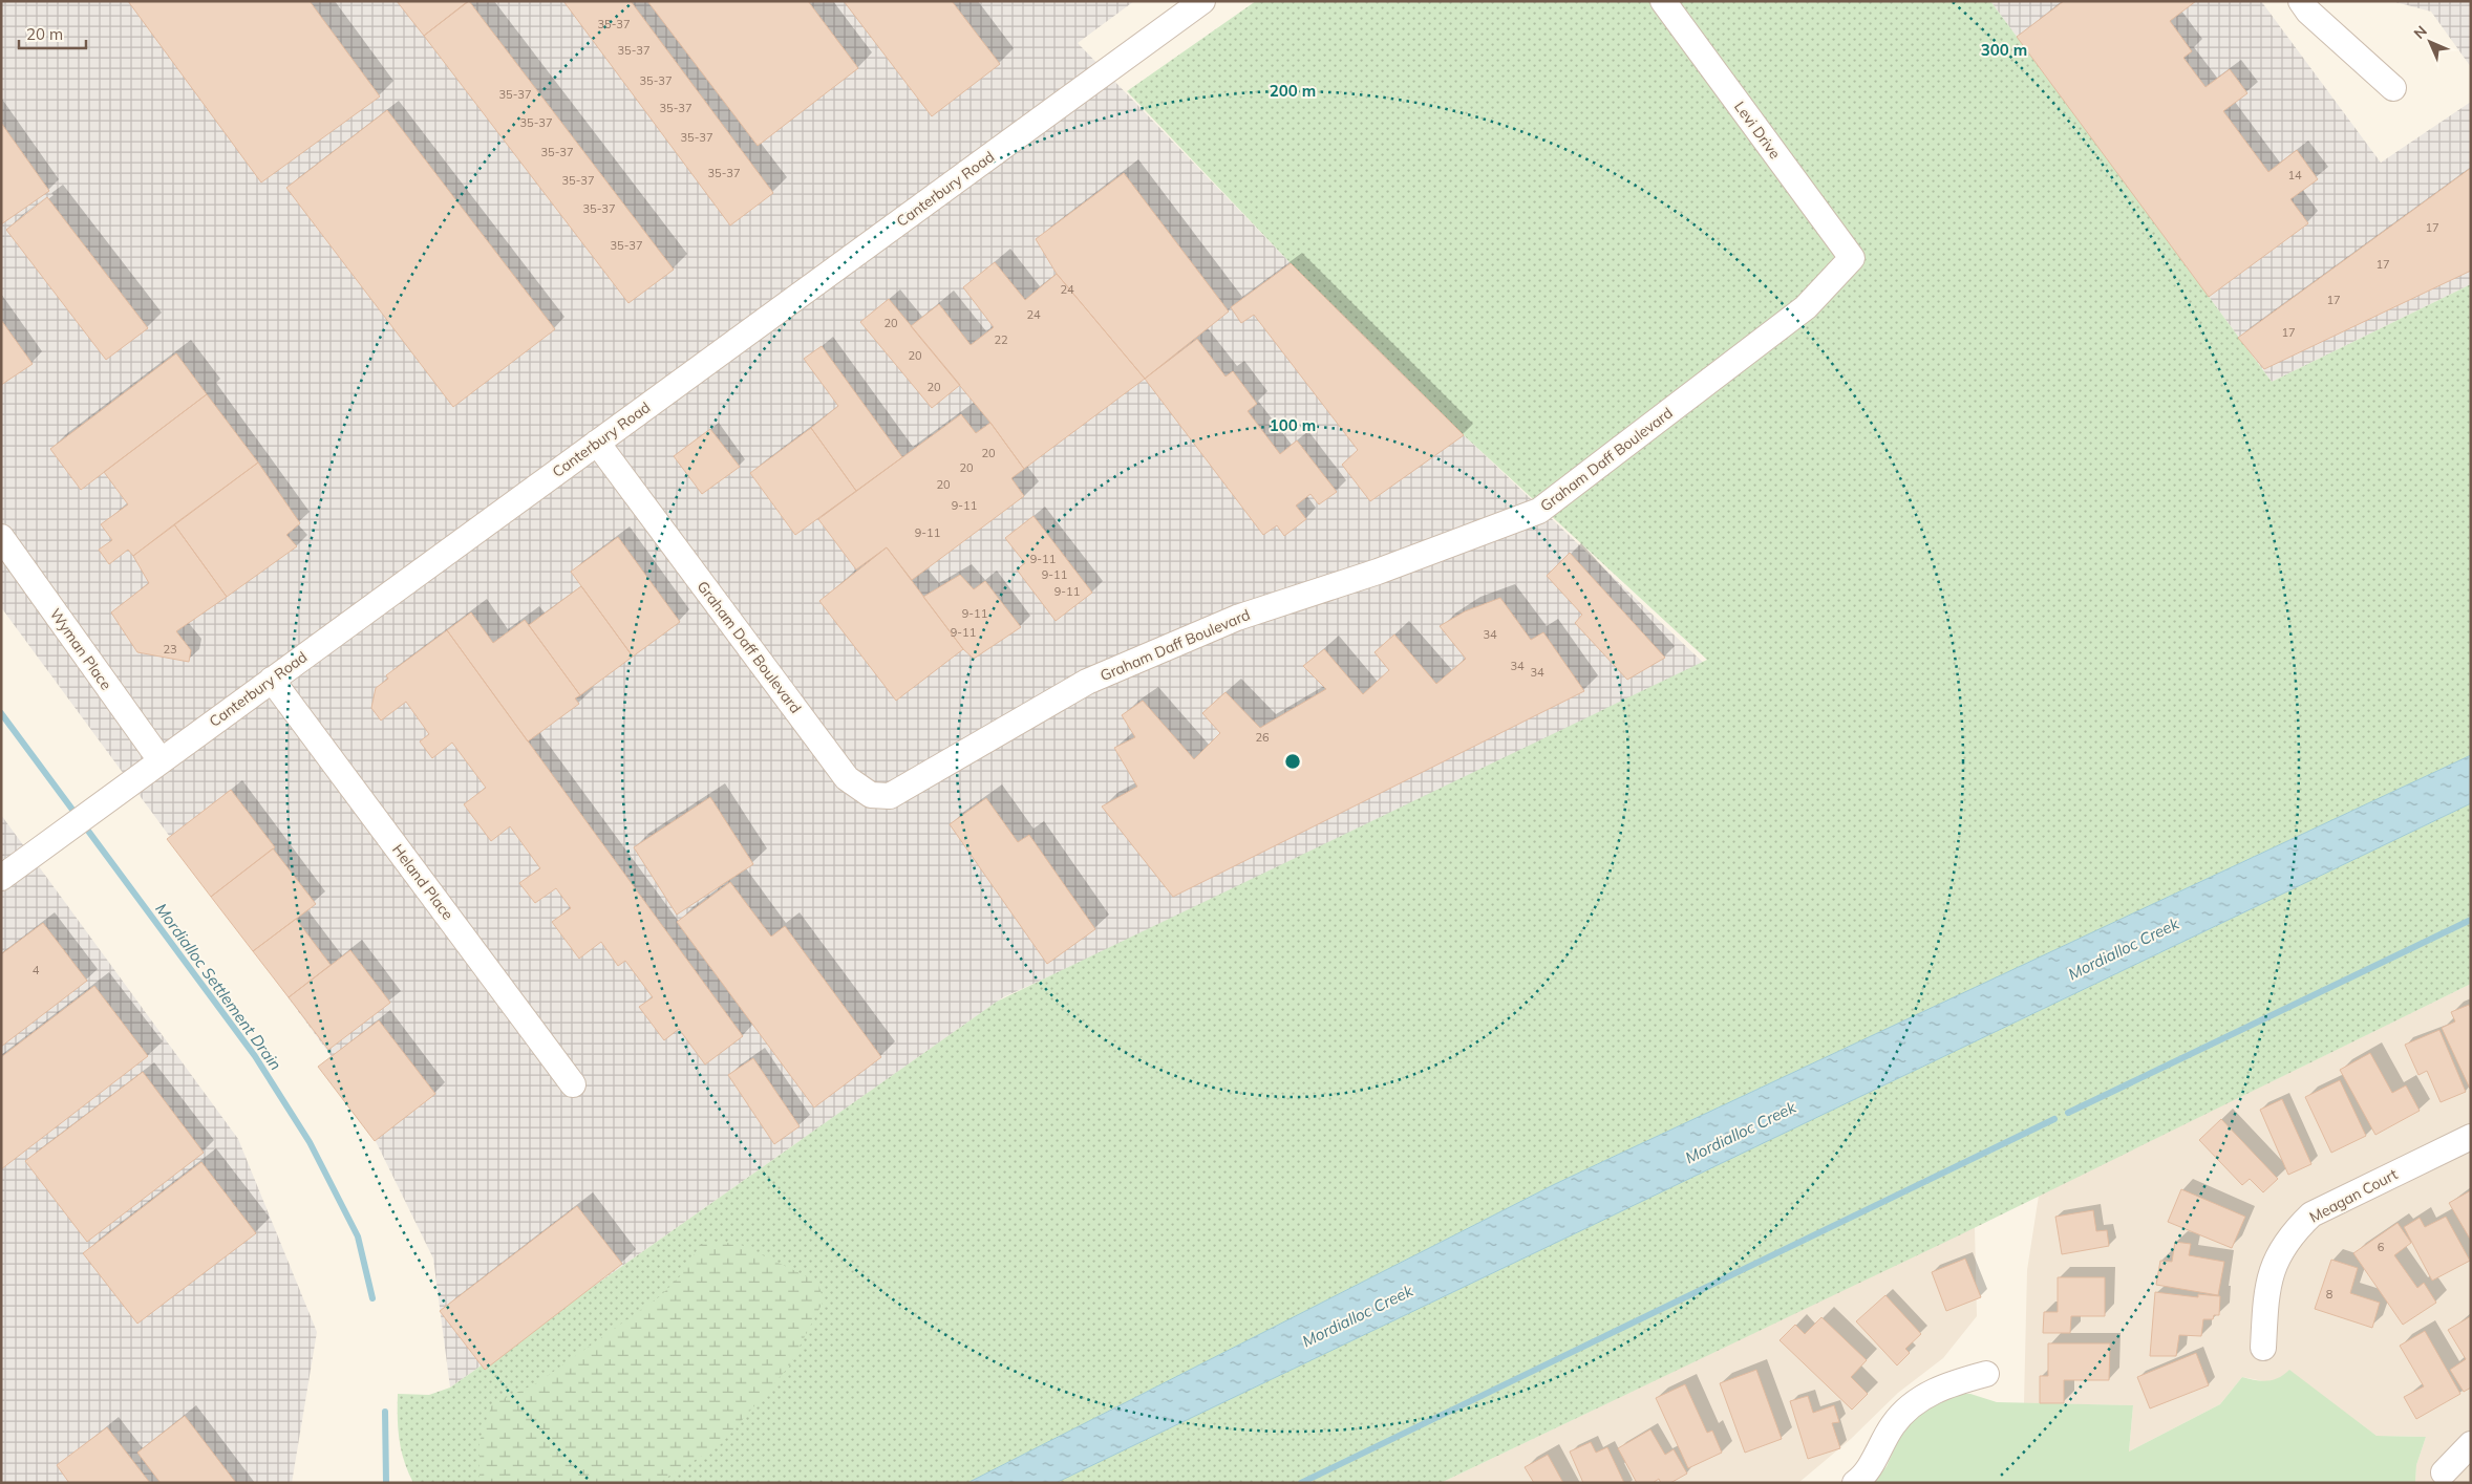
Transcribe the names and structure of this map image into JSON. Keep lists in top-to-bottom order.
{
  "streets": {
    "street": [
      "Levi Drive",
      "Canterbury Road",
      "Graham Daff Boulevard",
      "Wyman Place",
      "Heland Place",
      "Meagan Court"
    ]
  },
  "crossings": [
    ["Levi Drive", "Graham Daff Boulevard"],
    ["Canterbury Road", "Graham Daff Boulevard"],
    ["Canterbury Road", "Wyman Place"],
    ["Canterbury Road", "Heland Place"]
  ],
  "water": ["Mordialloc Creek", "Mordialloc Settlement Drain"],
  "house_numbers": [
    "35-37",
    "35-37",
    "35-37",
    "35-37",
    "35-37",
    "35-37",
    "35-37",
    "35-37",
    "35-37",
    "14",
    "35-37",
    "35-37",
    "17",
    "35-37",
    "17",
    "24",
    "17",
    "24",
    "20",
    "17",
    "22",
    "20",
    "20",
    "20",
    "20",
    "20",
    "9-11",
    "9-11",
    "9-11",
    "9-11",
    "9-11",
    "9-11",
    "9-11",
    "34",
    "23",
    "34",
    "34",
    "26",
    "4",
    "6",
    "8"
  ],
  "scale_bar": "20 m",
  "north": "top left",
  "rings": ["300 m", "200 m", "100 m"]
}
